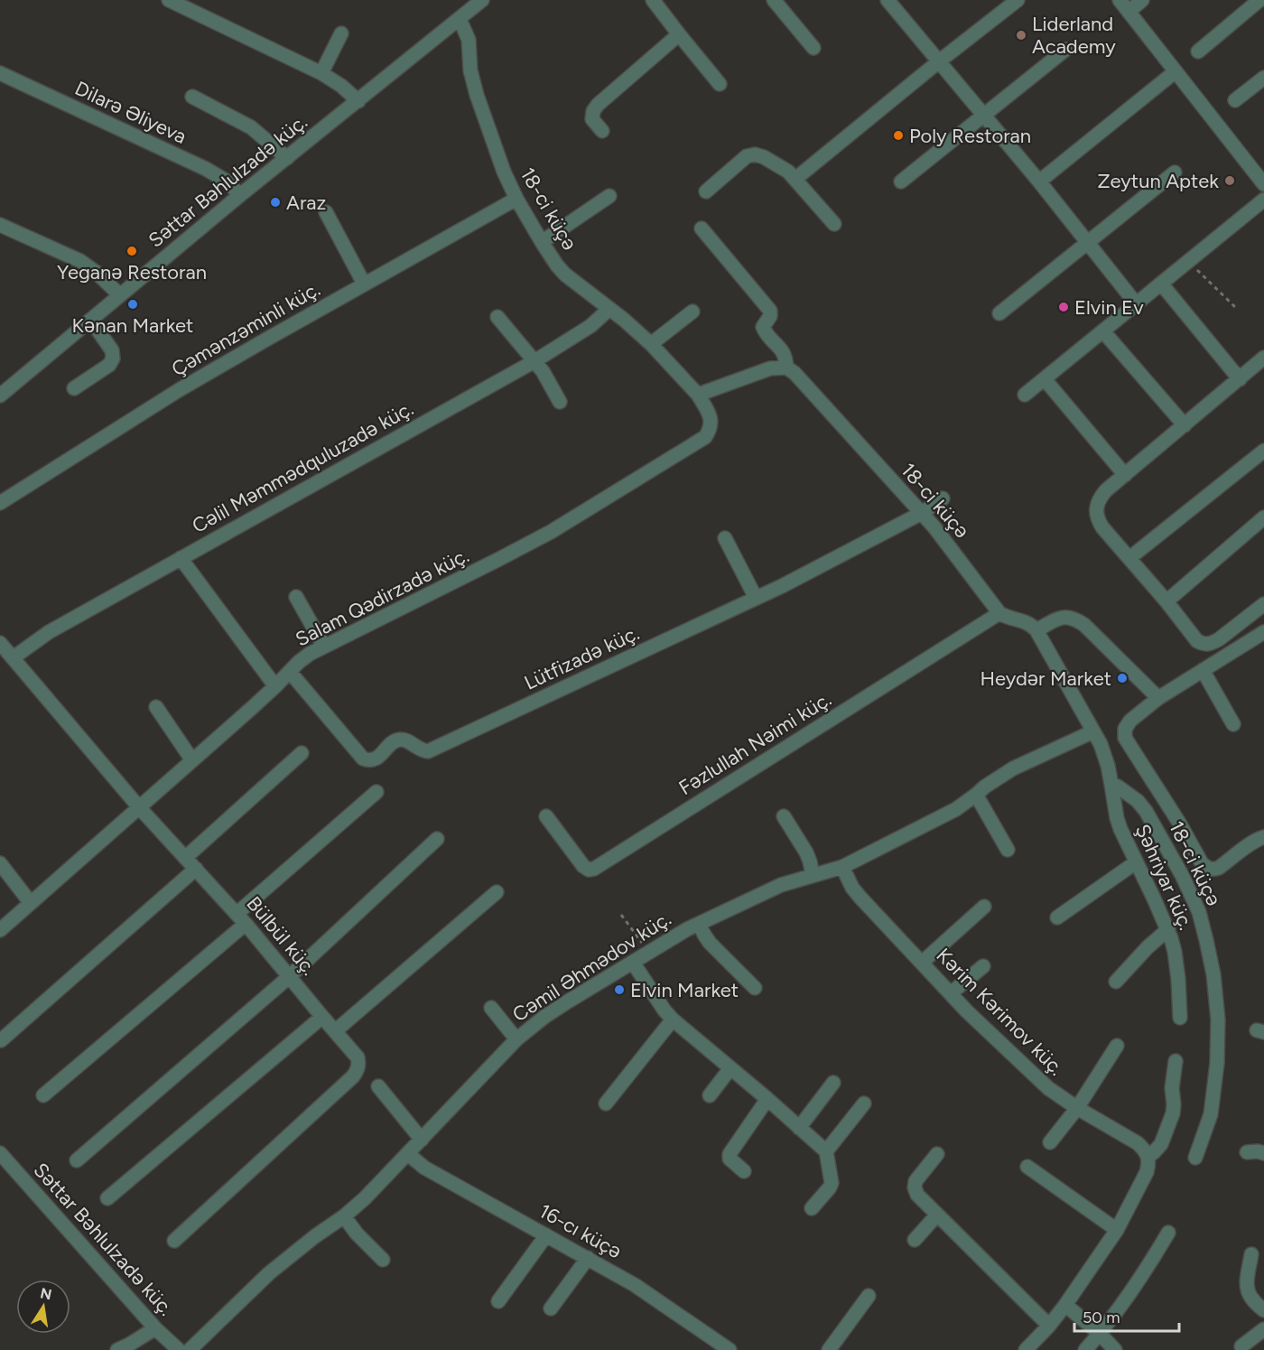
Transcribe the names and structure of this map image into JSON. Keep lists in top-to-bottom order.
{
  "streets": {
    "street": [
      "Dilarə Əliyeva",
      "Səttar Bəhlulzadə küç.",
      "18-ci küçə",
      "Çəmənzəminli küç.",
      "Cəlil Məmmədquluzadə küç.",
      "Salam Qədirzadə küç.",
      "Lütfizadə küç.",
      "Fəzlullah Nəimi küç.",
      "Şəhriyar küç.",
      "Bülbül küç.",
      "Cəmil Əhmədov küç.",
      "Kərim Kərimov küç.",
      "16-cı küçə"
    ]
  },
  "crossings": [
    ["Dilarə Əliyeva", "Səttar Bəhlulzadə küç."],
    ["Səttar Bəhlulzadə küç.", "18-ci küçə"],
    ["18-ci küçə", "Çəmənzəminli küç."],
    ["18-ci küçə", "Cəlil Məmmədquluzadə küç."],
    ["18-ci küçə", "Salam Qədirzadə küç."],
    ["18-ci küçə", "Lütfizadə küç."],
    ["18-ci küçə", "Fəzlullah Nəimi küç."],
    ["18-ci küçə", "Şəhriyar küç."],
    ["Cəlil Məmmədquluzadə küç.", "Bülbül küç."],
    ["Salam Qədirzadə küç.", "Lütfizadə küç."],
    ["Salam Qədirzadə küç.", "Bülbül küç."],
    ["Cəmil Əhmədov küç.", "Kərim Kərimov küç."],
    ["Cəmil Əhmədov küç.", "16-cı küçə"]
  ],
  "places": [
    "Liderland Academy",
    "Poly Restoran",
    "Zeytun Aptek",
    "Araz",
    "Yeganə Restoran",
    "Kənan Market",
    "Elvin Ev",
    "Heydər Market",
    "Elvin Market"
  ],
  "scale_bar": "50 m",
  "north": "top"
}
